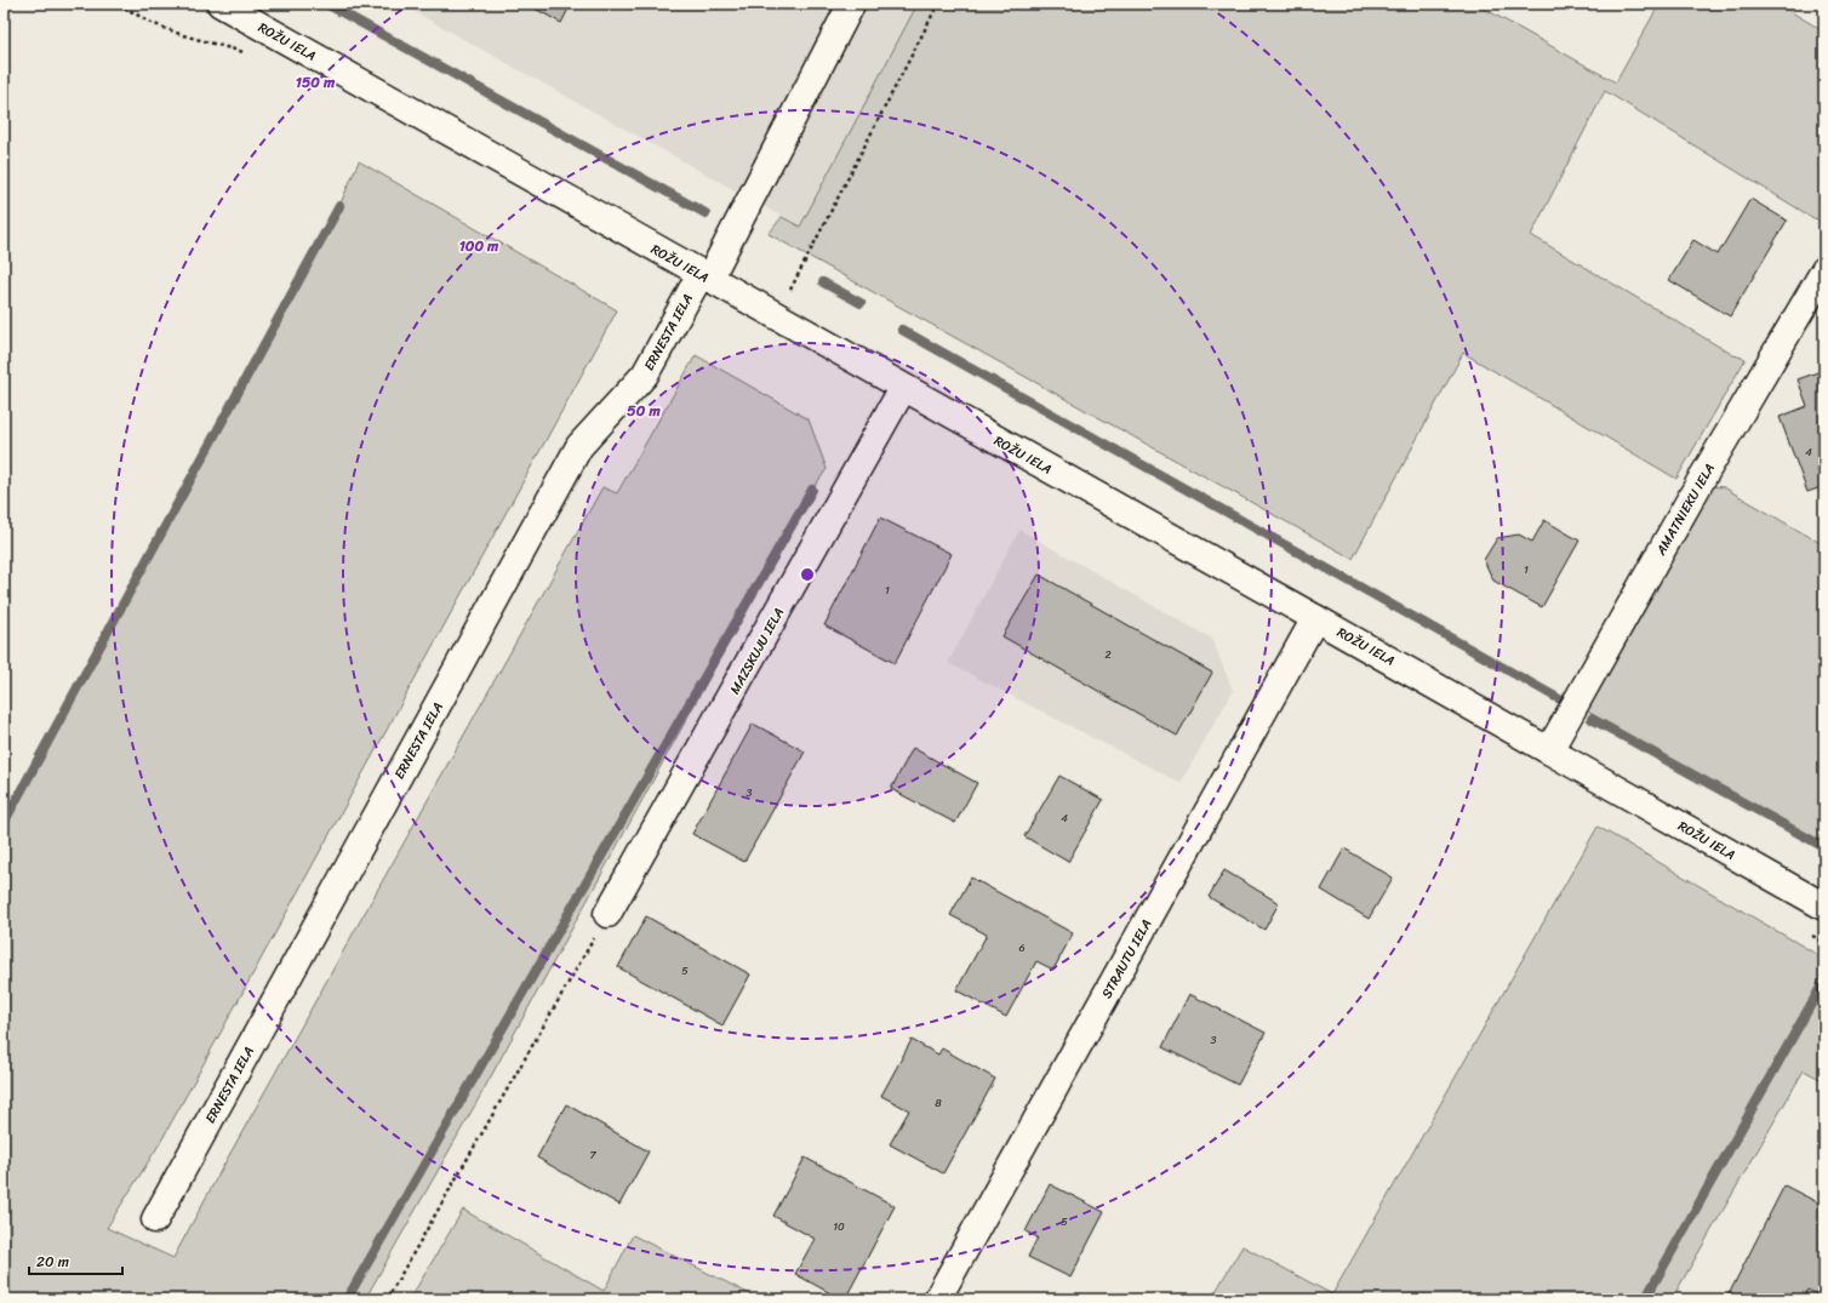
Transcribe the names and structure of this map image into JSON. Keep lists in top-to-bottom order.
{
  "streets": {
    "street": [
      "ROŽU IELA",
      "ERNESTA IELA",
      "AMATNIEKU IELA",
      "MAZSKUJU IELA",
      "STRAUTU IELA"
    ]
  },
  "crossings": [
    ["ROŽU IELA", "ERNESTA IELA"],
    ["ROŽU IELA", "AMATNIEKU IELA"],
    ["ROŽU IELA", "MAZSKUJU IELA"],
    ["ROŽU IELA", "STRAUTU IELA"]
  ],
  "house_numbers": [
    "4",
    "1",
    "1",
    "2",
    "3",
    "4",
    "6",
    "5",
    "3",
    "8",
    "7",
    "5",
    "10"
  ],
  "scale_bar": "20 m",
  "rings": ["150 m", "100 m", "50 m"]
}
